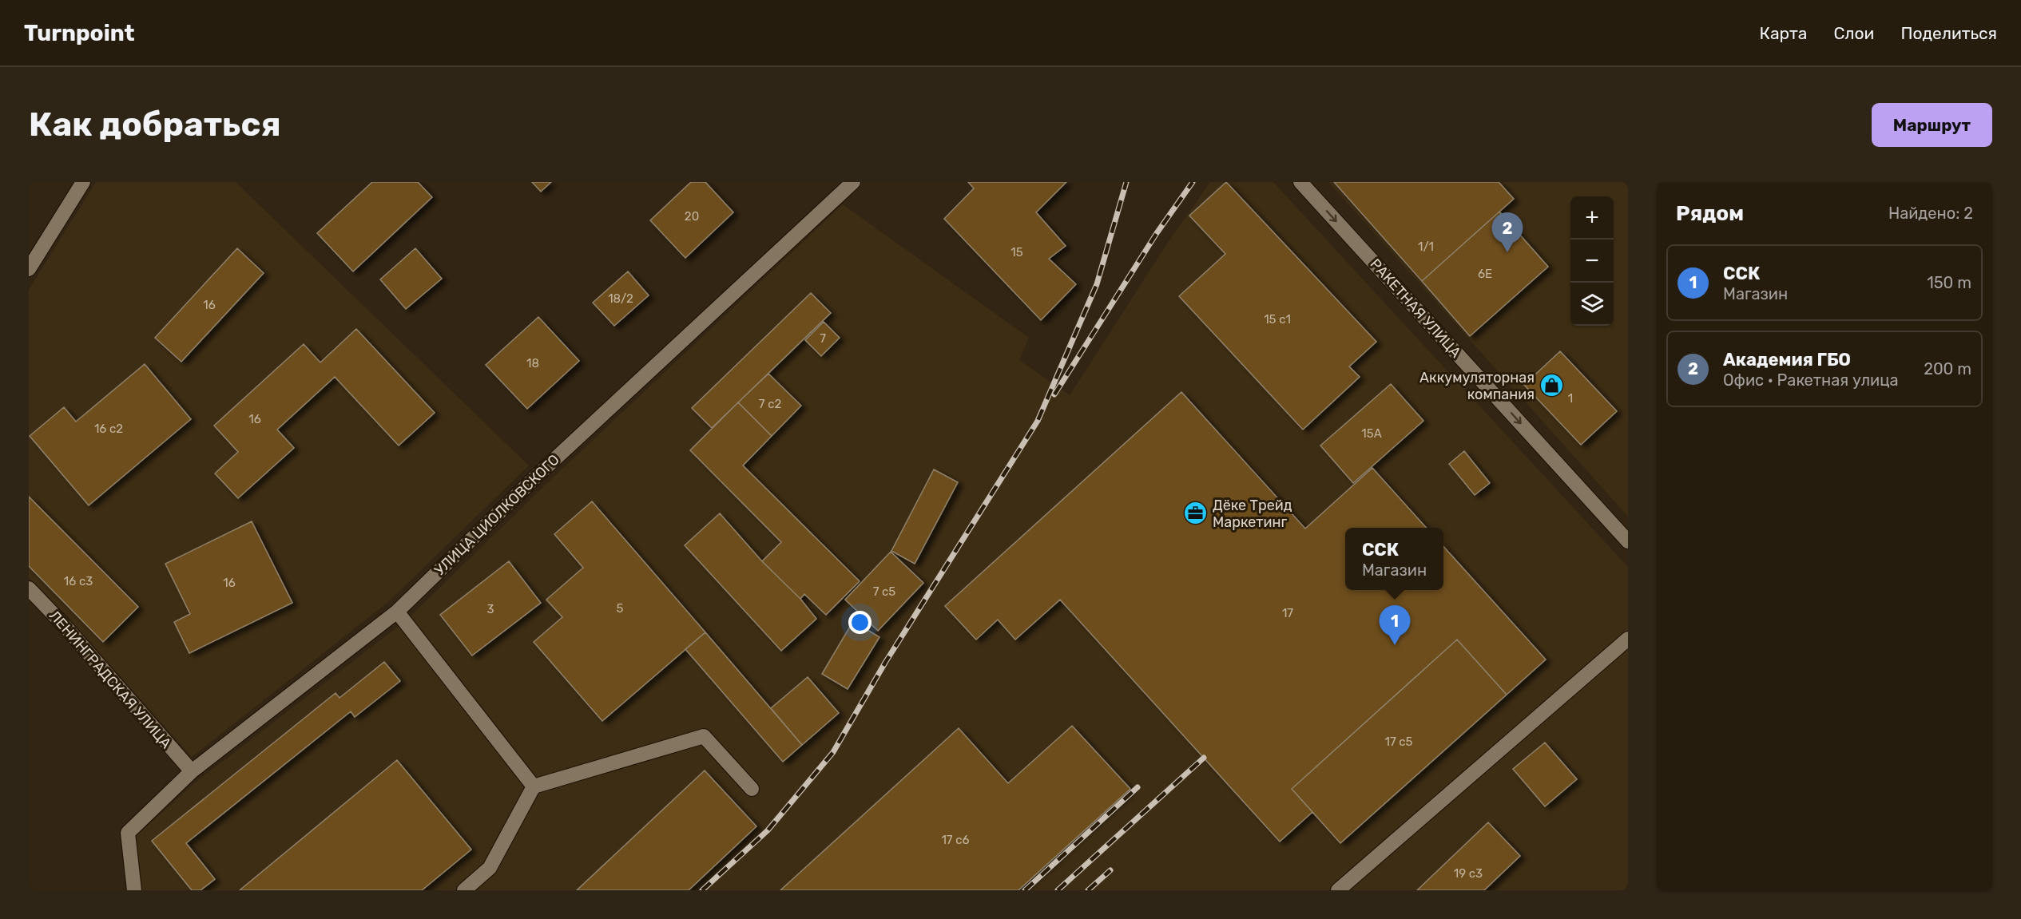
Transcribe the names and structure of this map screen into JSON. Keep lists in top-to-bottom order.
{
  "streets": {
    "street": ["РАКЕТНАЯ УЛИЦА", "УЛИЦА ЦИОЛКОВСКОГО", "ЛЕНИНГРАДСКАЯ УЛИЦА"]
  },
  "crossings": [
    ["УЛИЦА ЦИОЛКОВСКОГО", "ЛЕНИНГРАДСКАЯ УЛИЦА"]
  ],
  "one_way": ["РАКЕТНАЯ УЛИЦА"],
  "places": {
    "shop": ["Аккумуляторная компания"],
    "office": ["Дёке Трейд Маркетинг"]
  },
  "house_numbers": [
    "20",
    "1/1",
    "15",
    "6Е",
    "18/2",
    "16",
    "15 с1",
    "7",
    "18",
    "1",
    "7 с2",
    "16",
    "16 с2",
    "15А",
    "16 с3",
    "16",
    "7 с5",
    "5",
    "3",
    "17",
    "17 с5",
    "17 с6",
    "19 с3"
  ],
  "page": {
    "header": "Turnpoint",
    "nav": ["Карта", "Слои", "Поделиться"],
    "buttons": "Маршрут",
    "title": "Как добраться",
    "heading": ["Рядом", "Найдено: 2"],
    "map_buttons": ["+", "−"],
    "pins": ["2", "1"],
    "list": [
      {
        "mark": "1",
        "name": "ССК",
        "note": "Магазин",
        "value": "150 m"
      },
      {
        "mark": "2",
        "name": "Академия ГБО",
        "note": "Офис · Ракетная улица",
        "value": "200 m"
      }
    ],
    "popup": ["ССК", "Магазин"]
  }
}
